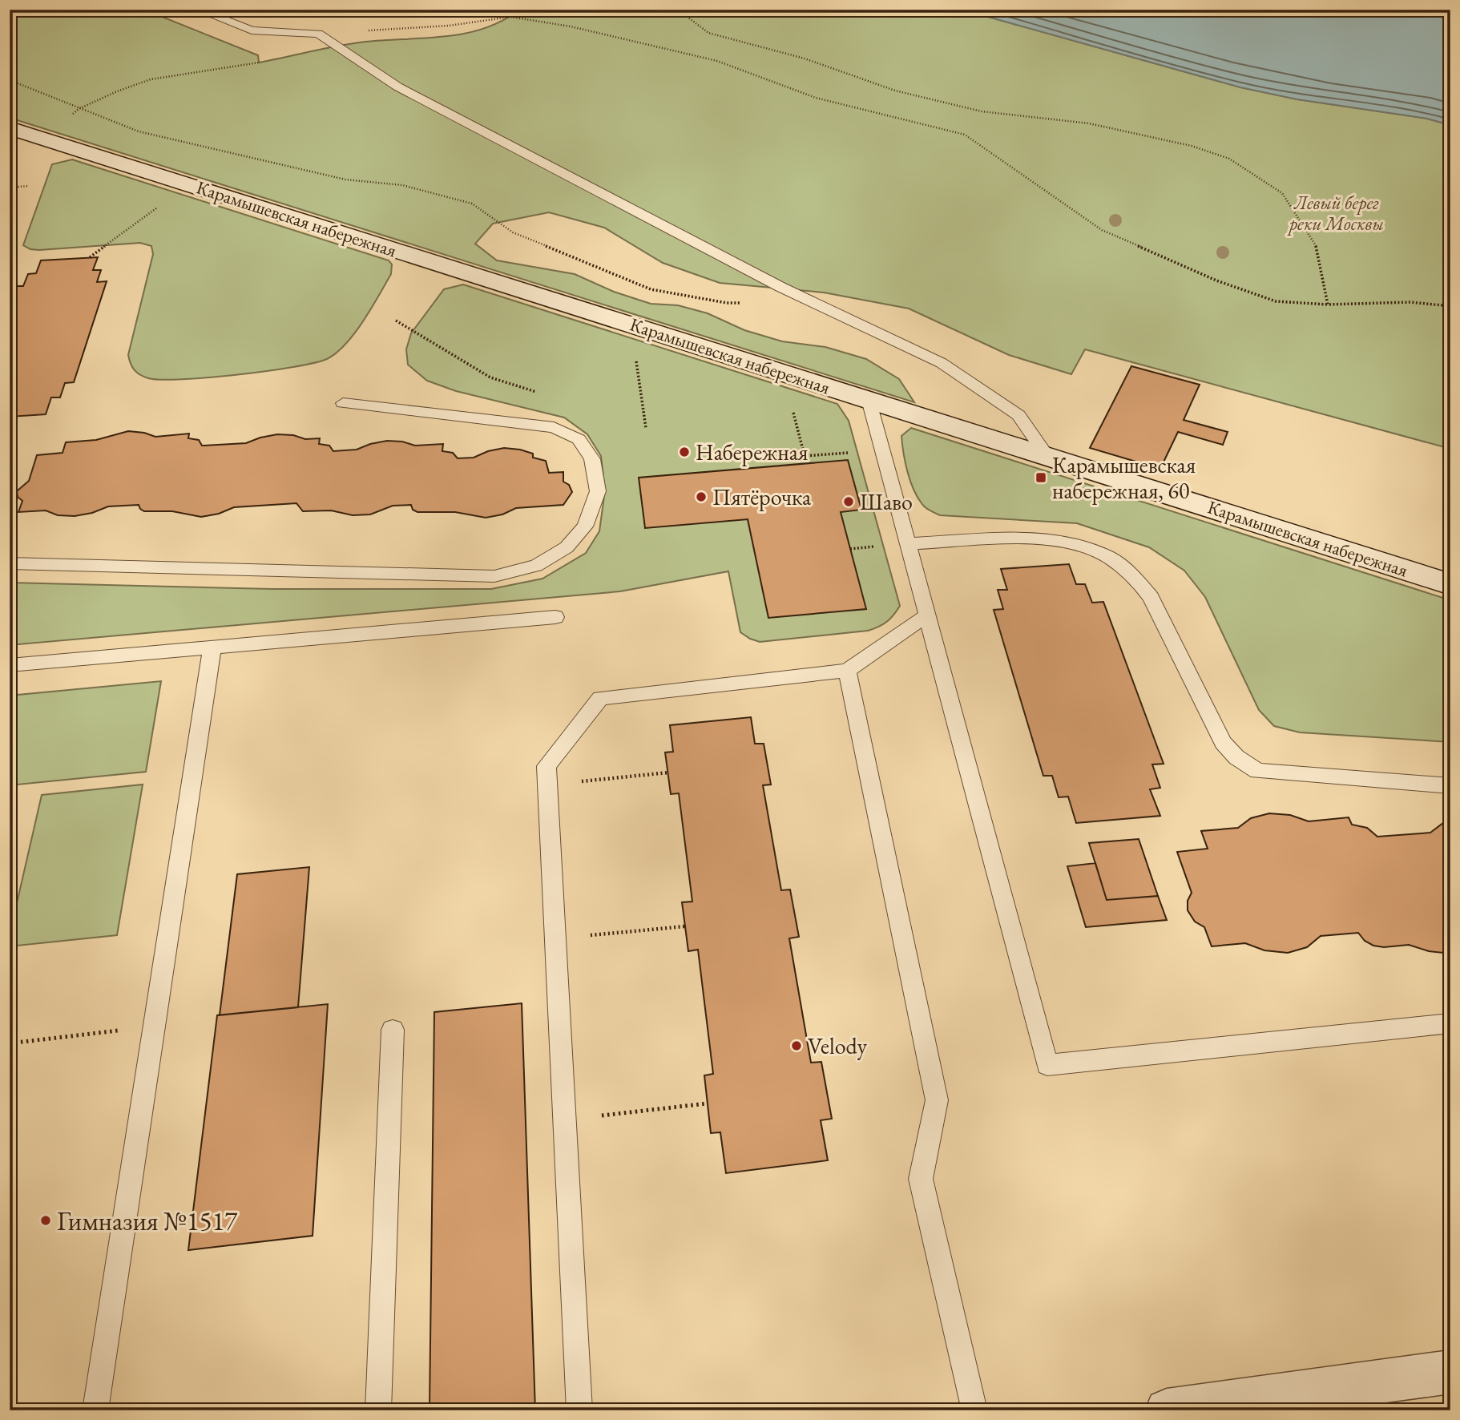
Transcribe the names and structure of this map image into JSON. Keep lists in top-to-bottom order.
{
  "streets": {
    "street": ["Карамышевская набережная"]
  },
  "parks": ["Левый берег реки Москвы"],
  "places": {
    "other": [
      "Набережная",
      "Пятёрочка",
      "Шаво",
      "Velody",
      "Гимназия №1517"
    ],
    "transit": ["Карамышевская набережная, 60"]
  }
}
